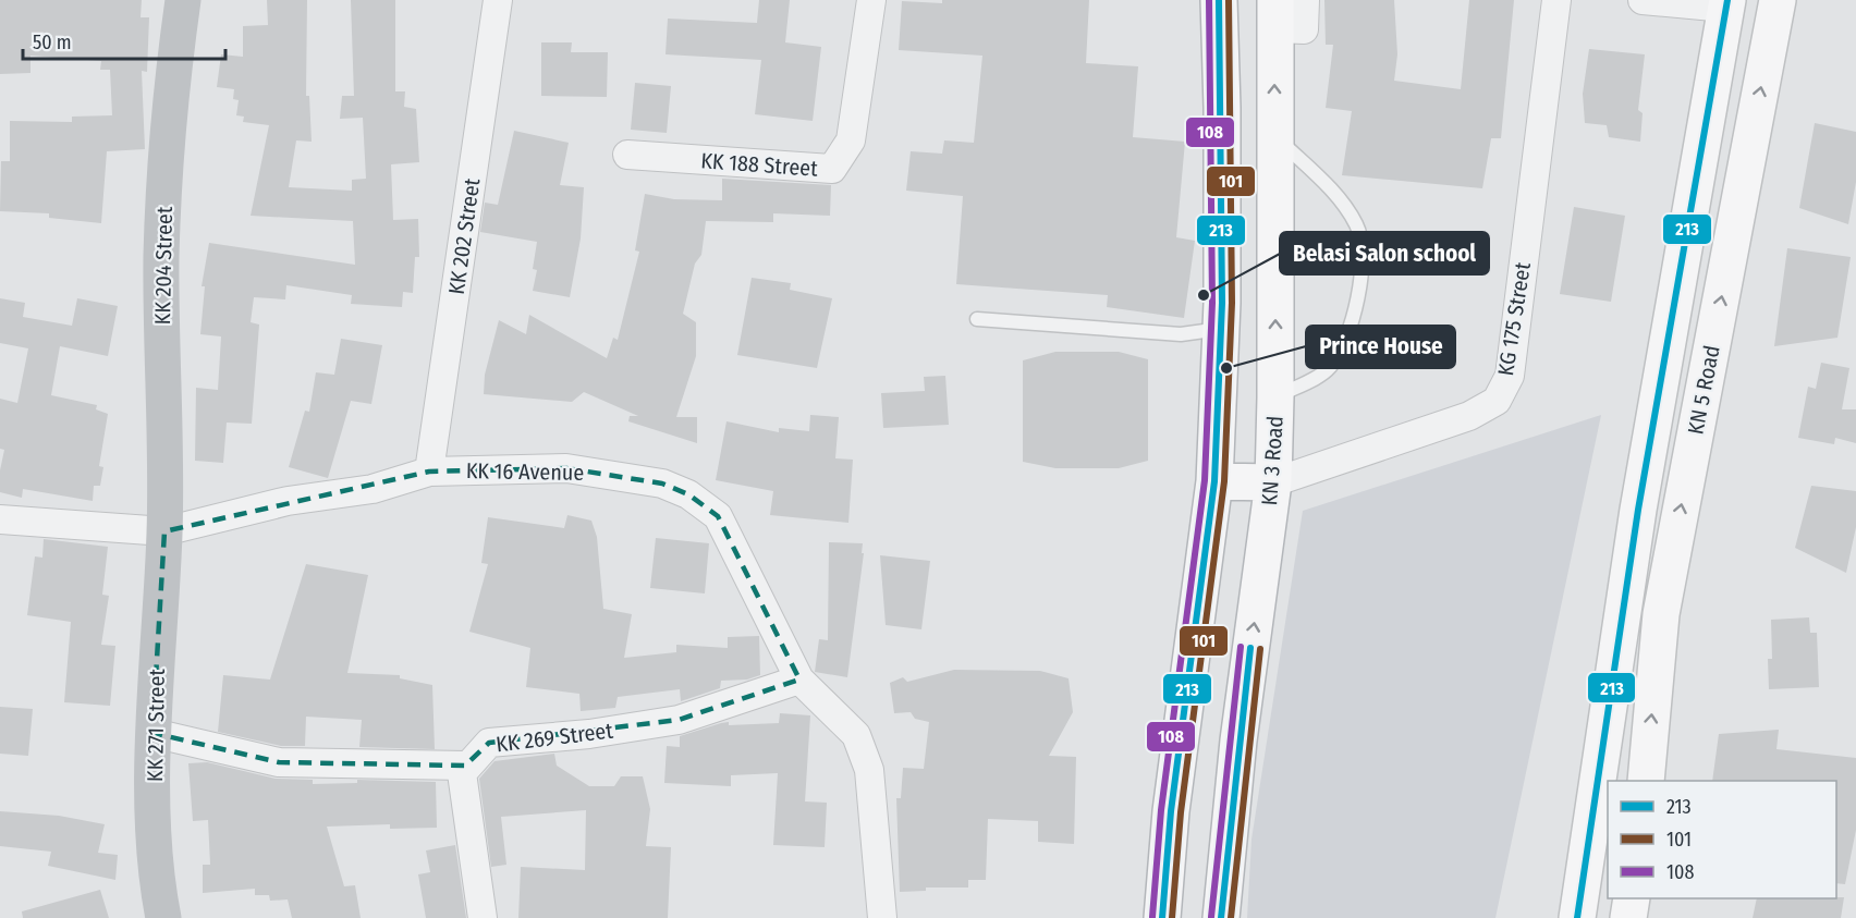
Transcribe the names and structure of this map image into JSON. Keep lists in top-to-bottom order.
{
  "streets": {
    "main road": ["KN 5 Road", "KN 3 Road"],
    "street": [
      "KK 188 Street",
      "KK 202 Street",
      "KK 204 Street",
      "KG 175 Street",
      "KK 16 Avenue",
      "KK 271 Street",
      "KK 269 Street"
    ]
  },
  "crossings": [
    ["KK 202 Street", "KK 16 Avenue"],
    ["KK 204 Street", "KK 16 Avenue"],
    ["KK 204 Street", "KK 271 Street"],
    ["KG 175 Street", "KN 3 Road"],
    ["KK 16 Avenue", "KK 271 Street"],
    ["KK 16 Avenue", "KK 269 Street"]
  ],
  "places": ["Belasi Salon school", "Prince House"],
  "lines": ["transit line 213", "transit line 101", "transit line 108"],
  "legend": ["213", "101", "108"],
  "scale_bar": "50 m"
}
